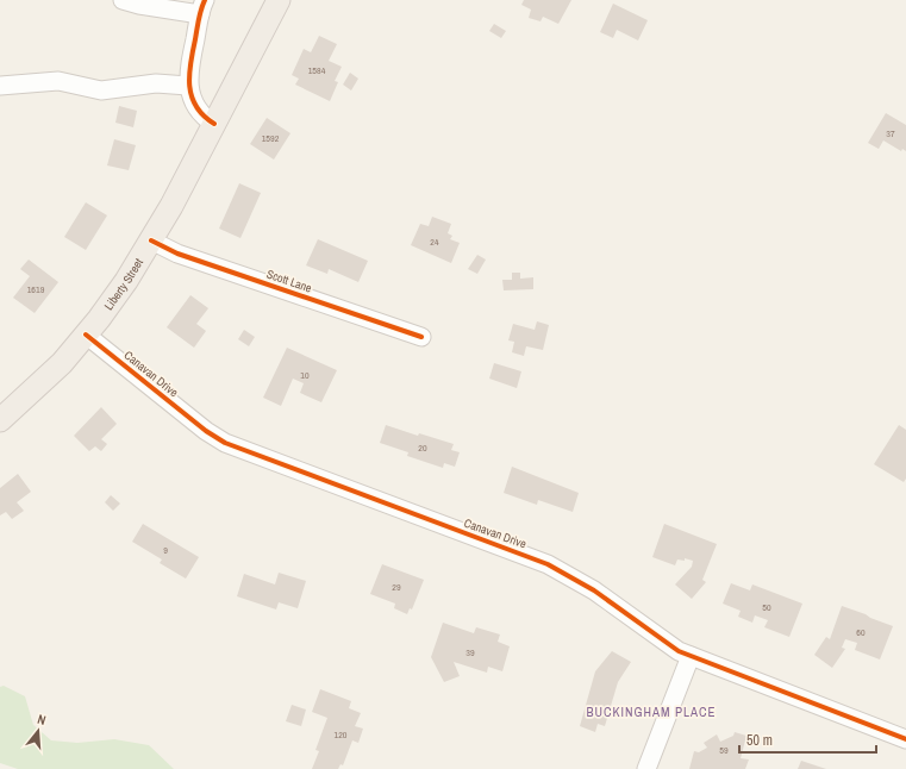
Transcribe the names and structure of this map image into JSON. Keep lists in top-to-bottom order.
{
  "streets": {
    "main road": ["Liberty Street"],
    "street": ["Scott Lane", "Canavan Drive"]
  },
  "crossings": [
    ["Scott Lane", "Liberty Street"],
    ["Liberty Street", "Canavan Drive"]
  ],
  "districts": ["BUCKINGHAM PLACE"],
  "house_numbers": [
    "1584",
    "37",
    "1592",
    "24",
    "1619",
    "10",
    "20",
    "9",
    "29",
    "50",
    "60",
    "39",
    "120",
    "59"
  ],
  "scale_bar": "50 m",
  "north": "top"
}
